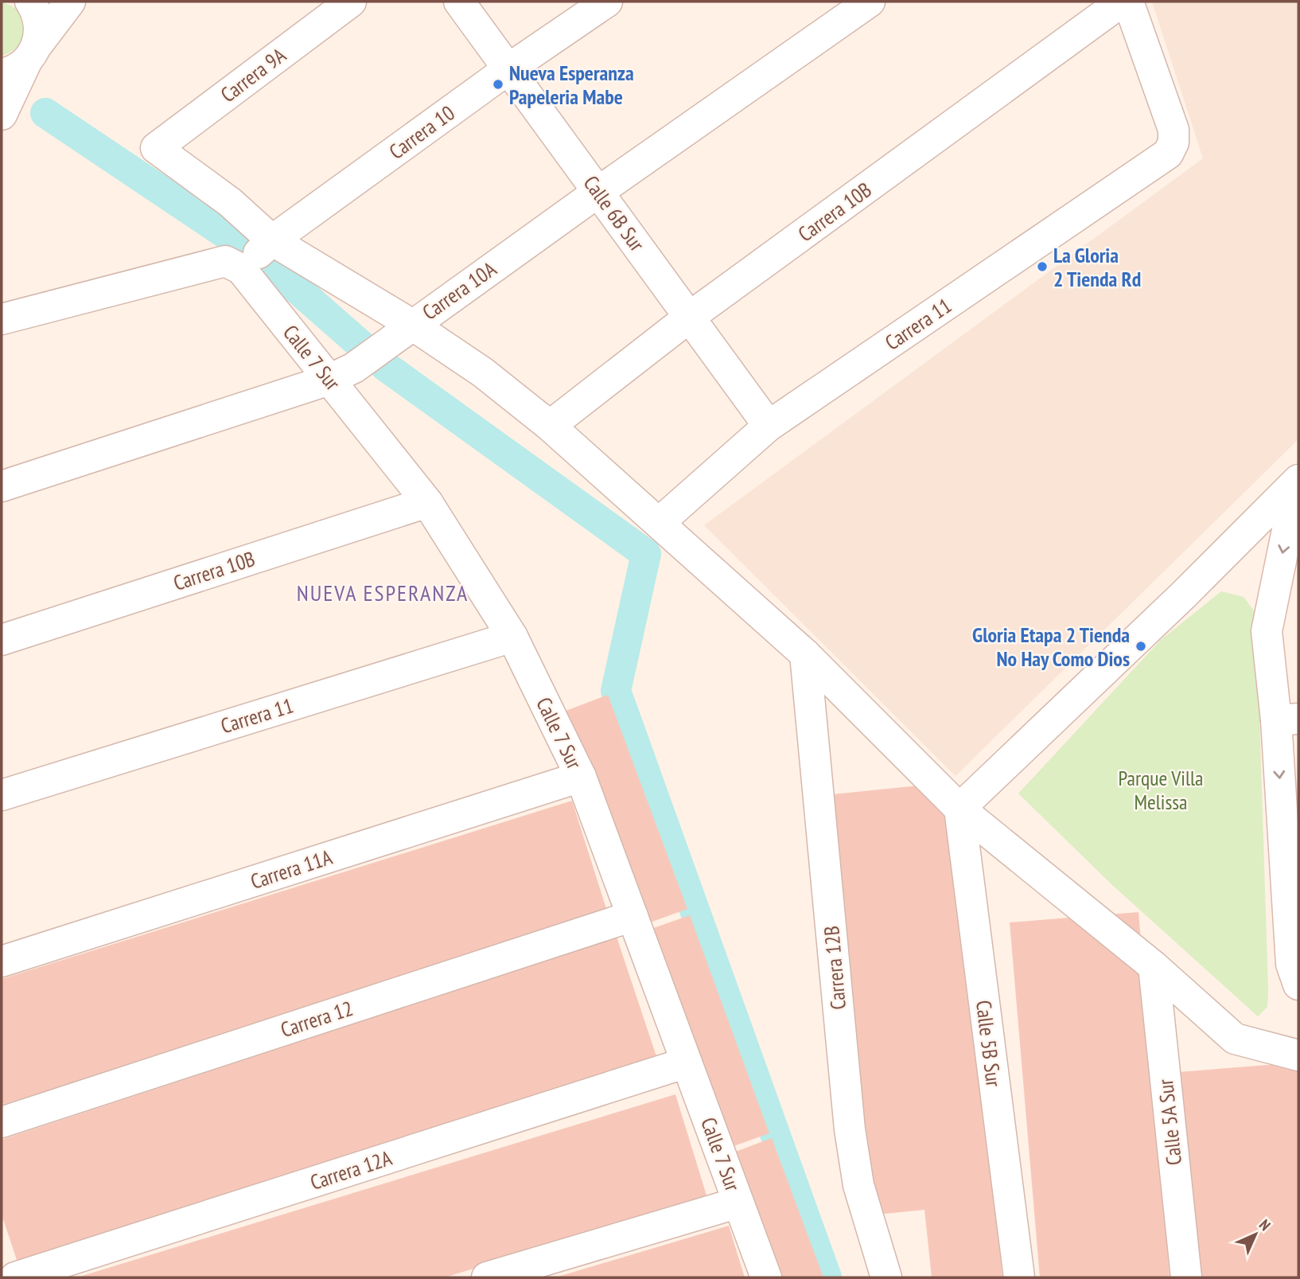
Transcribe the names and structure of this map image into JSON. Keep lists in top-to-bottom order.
{
  "streets": {
    "street": [
      "Carrera 9A",
      "Carrera 10",
      "Carrera 10B",
      "Calle 6B Sur",
      "Carrera 10A",
      "Carrera 11",
      "Calle 7 Sur",
      "Carrera 11A",
      "Carrera 12B",
      "Carrera 12",
      "Calle 5B Sur",
      "Calle 5A Sur",
      "Carrera 12A"
    ]
  },
  "crossings": [
    ["Carrera 9A", "Calle 7 Sur"],
    ["Carrera 10", "Calle 6B Sur"],
    ["Carrera 10", "Calle 7 Sur"],
    ["Carrera 10B", "Calle 6B Sur"],
    ["Carrera 10B", "Calle 7 Sur"],
    ["Calle 6B Sur", "Carrera 10A"],
    ["Calle 6B Sur", "Carrera 11"],
    ["Carrera 10A", "Calle 7 Sur"],
    ["Carrera 11", "Calle 7 Sur"],
    ["Calle 7 Sur", "Carrera 11A"],
    ["Calle 7 Sur", "Carrera 12B"],
    ["Calle 7 Sur", "Carrera 12"],
    ["Calle 7 Sur", "Calle 5B Sur"],
    ["Calle 7 Sur", "Calle 5A Sur"],
    ["Calle 7 Sur", "Carrera 12A"]
  ],
  "districts": ["NUEVA ESPERANZA"],
  "parks": ["Parque Villa Melissa"],
  "places": ["Nueva Esperanza Papeleria Mabe", "La Gloria 2 Tienda Rd", "Gloria Etapa 2 Tienda No Hay Como Dios"],
  "north": "top right"
}
